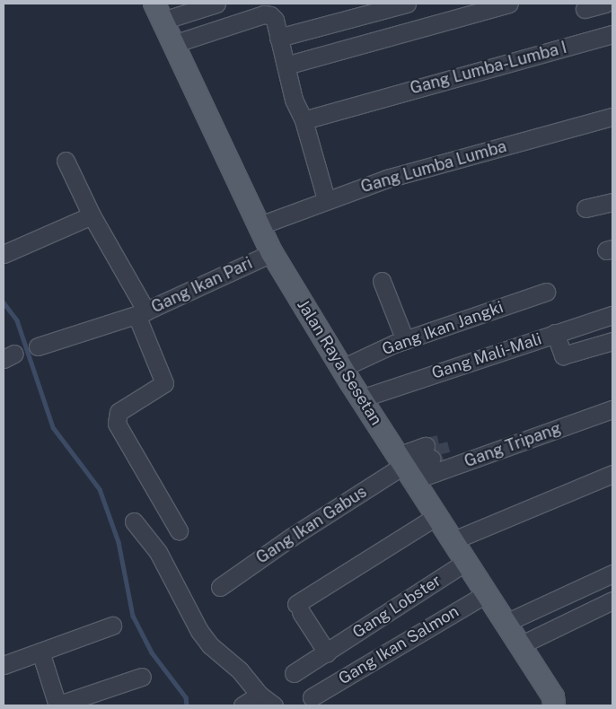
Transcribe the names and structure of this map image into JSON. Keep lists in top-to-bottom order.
{
  "streets": {
    "main road": ["Jalan Raya Sesetan"],
    "street": [
      "Gang Lumba-Lumba I",
      "Gang Lumba Lumba",
      "Gang Ikan Pari",
      "Gang Ikan Jangki",
      "Gang Mali-Mali",
      "Gang Tripang",
      "Gang Ikan Gabus",
      "Gang Lobster",
      "Gang Ikan Salmon"
    ]
  },
  "crossings": [
    ["Gang Lumba Lumba", "Jalan Raya Sesetan"],
    ["Gang Ikan Pari", "Jalan Raya Sesetan"],
    ["Gang Ikan Jangki", "Jalan Raya Sesetan"],
    ["Gang Mali-Mali", "Jalan Raya Sesetan"],
    ["Jalan Raya Sesetan", "Gang Tripang"],
    ["Jalan Raya Sesetan", "Gang Ikan Gabus"],
    ["Jalan Raya Sesetan", "Gang Lobster"],
    ["Jalan Raya Sesetan", "Gang Ikan Salmon"],
    ["Gang Tripang", "Gang Ikan Gabus"]
  ]
}
